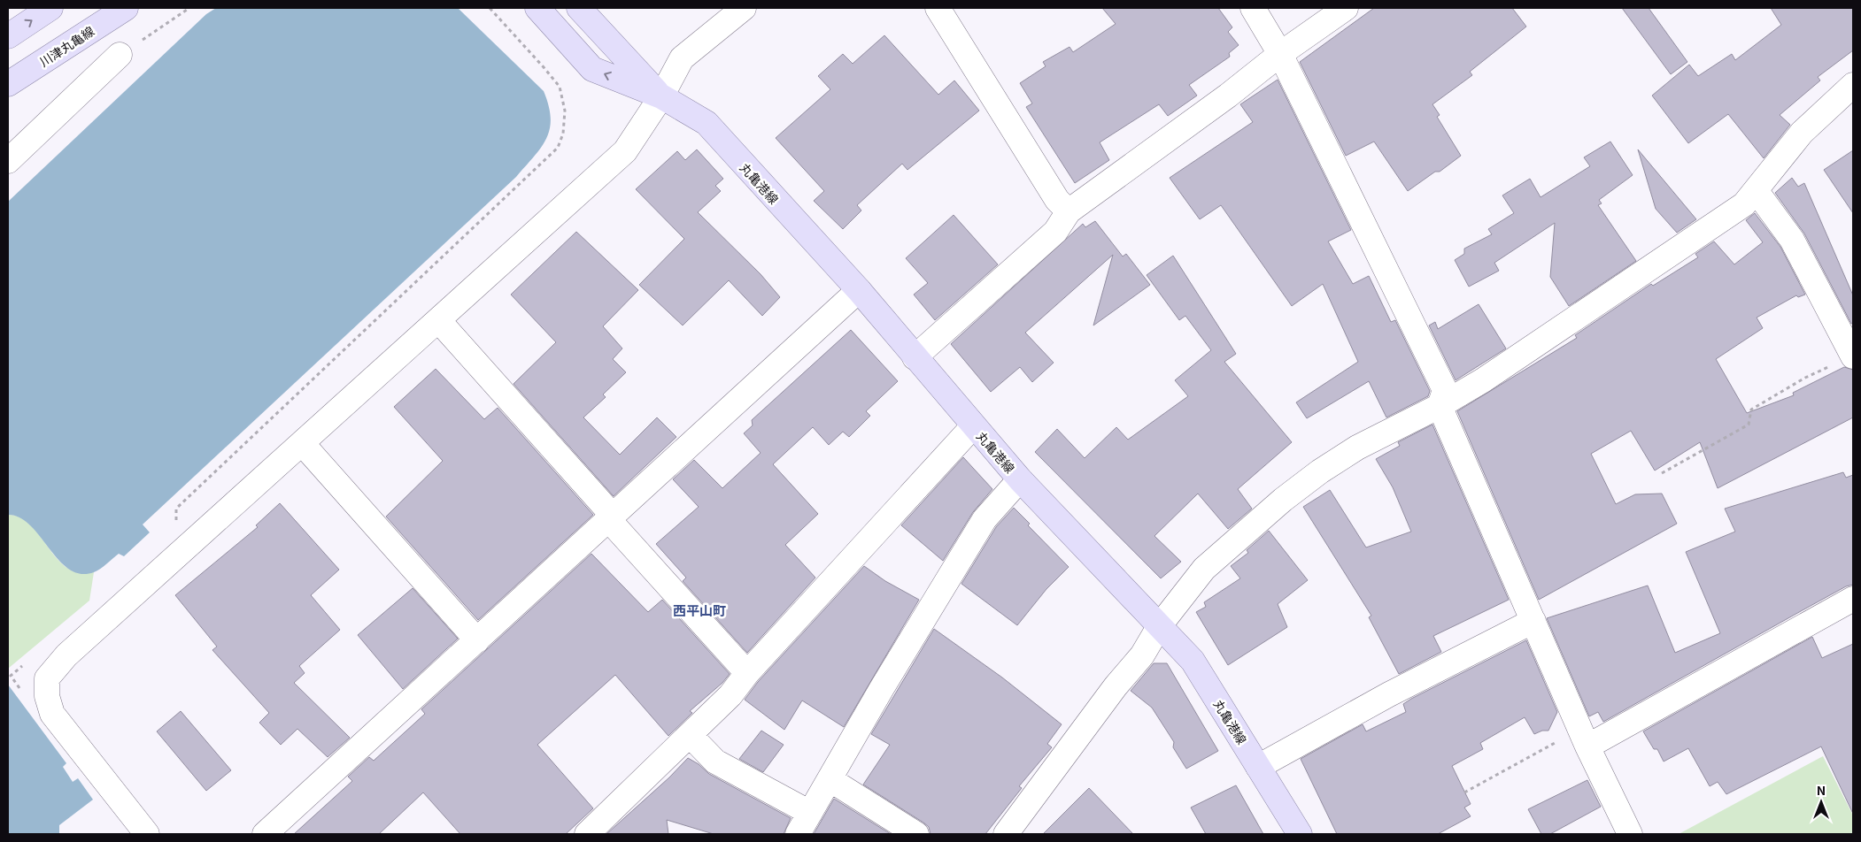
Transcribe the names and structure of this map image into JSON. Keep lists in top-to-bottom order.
{
  "streets": {
    "main road": ["川津丸亀線", "丸亀港線"]
  },
  "districts": ["西平山町"],
  "north": "top"
}
